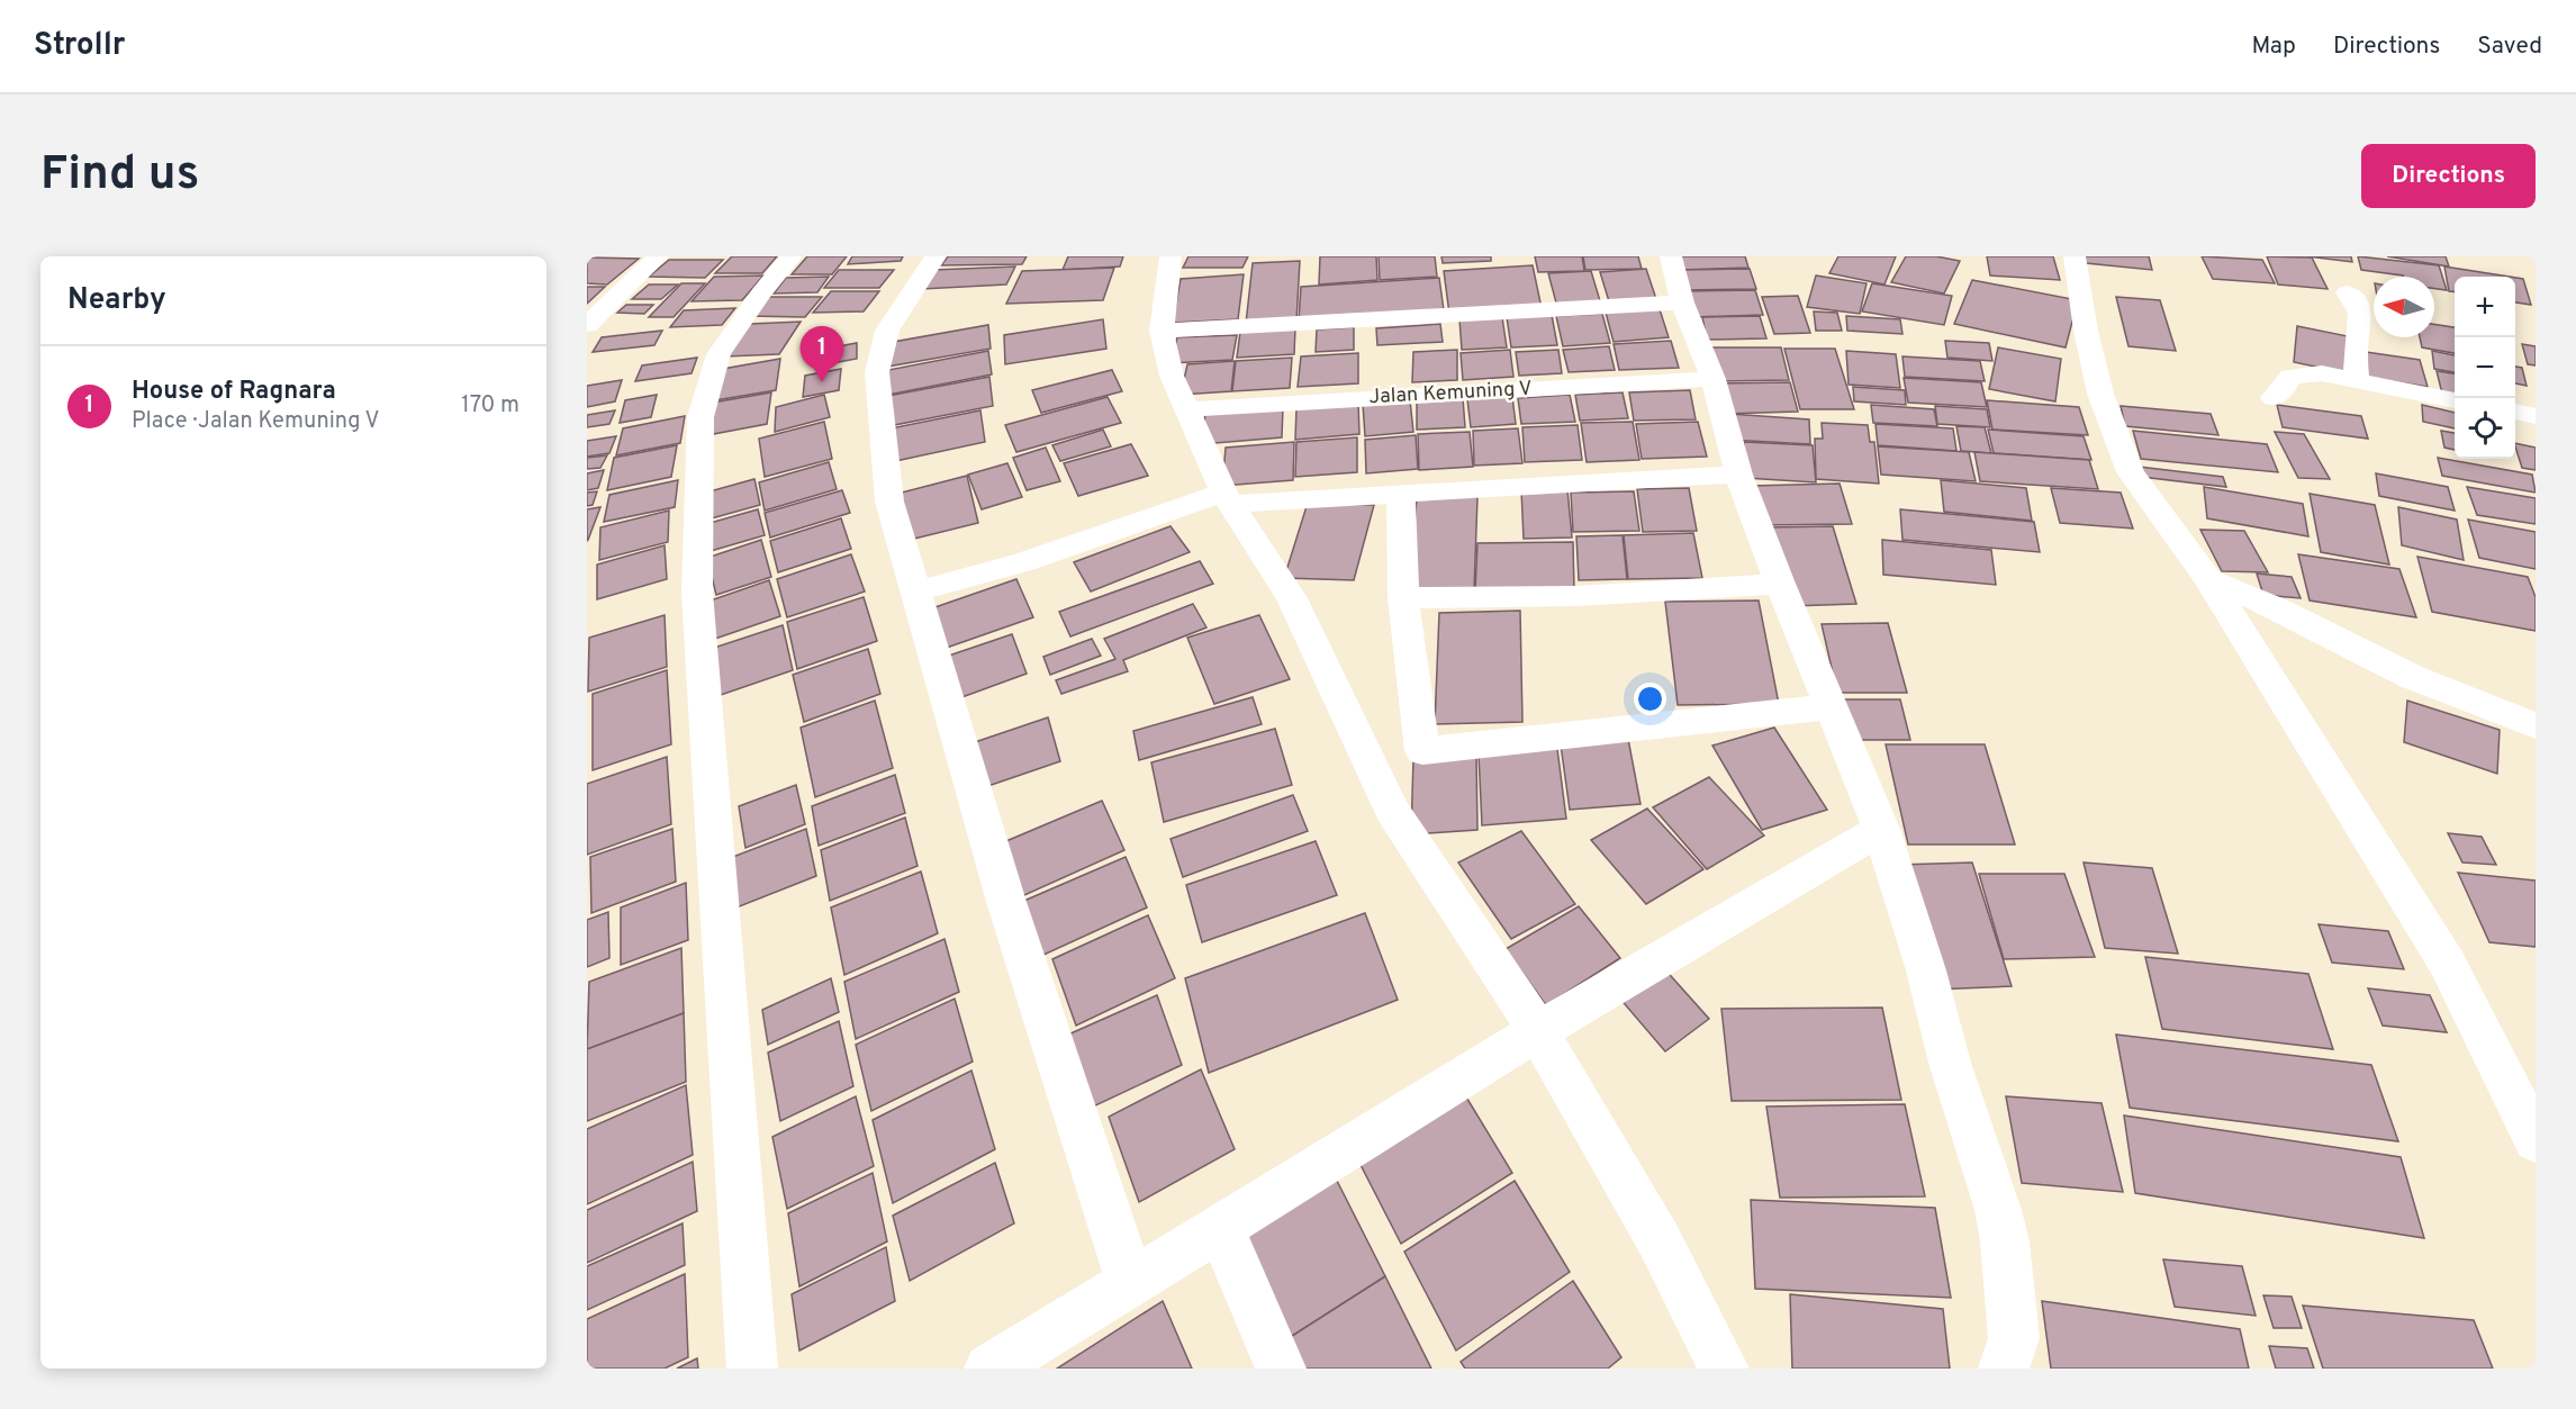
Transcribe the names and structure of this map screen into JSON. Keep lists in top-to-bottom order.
{
  "streets": {
    "street": ["Jalan Kemuning V"]
  },
  "north": "left",
  "page": {
    "header": "Strollr",
    "nav": ["Map", "Directions", "Saved"],
    "buttons": "Directions",
    "title": "Find us",
    "heading": "Nearby",
    "map_buttons": ["+", "−"],
    "pins": "1",
    "list": [
      {
        "mark": "1",
        "name": "House of Ragnara",
        "note": "Place · Jalan Kemuning V",
        "value": "170 m"
      }
    ]
  }
}
